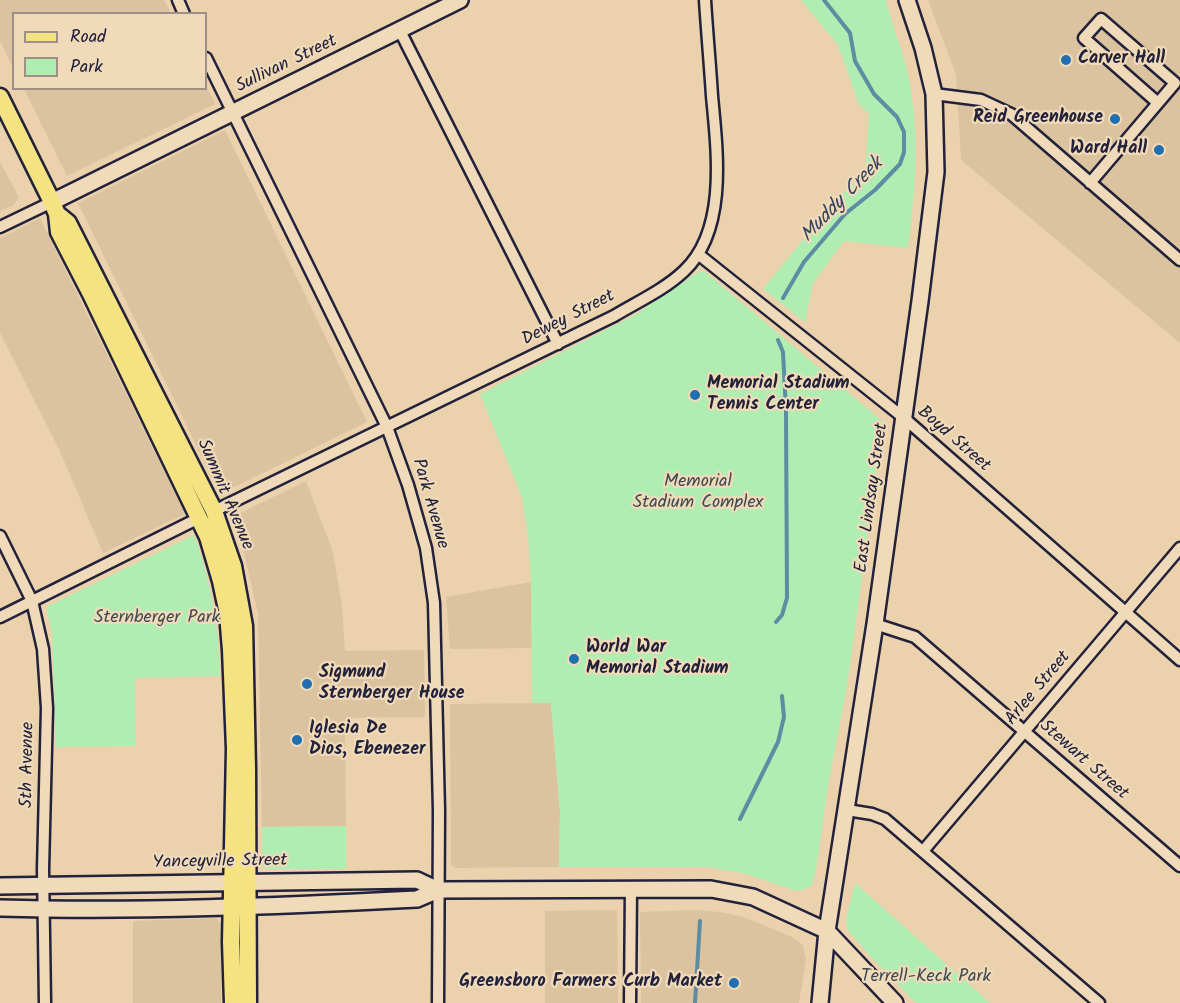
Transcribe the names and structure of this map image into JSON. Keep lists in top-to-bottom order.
{
  "streets": {
    "main road": ["Summit Avenue"],
    "street": [
      "Sullivan Street",
      "Dewey Street",
      "Boyd Street",
      "East Lindsay Street",
      "Park Avenue",
      "Arlee Street",
      "Stewart Street",
      "5th Avenue",
      "Yanceyville Street"
    ]
  },
  "crossings": [
    ["Sullivan Street", "Summit Avenue"],
    ["Sullivan Street", "Park Avenue"],
    ["Dewey Street", "Boyd Street"],
    ["Dewey Street", "Summit Avenue"],
    ["Dewey Street", "Park Avenue"],
    ["Dewey Street", "5th Avenue"],
    ["Boyd Street", "East Lindsay Street"],
    ["Boyd Street", "Arlee Street"],
    ["Summit Avenue", "Yanceyville Street"],
    ["East Lindsay Street", "Stewart Street"],
    ["East Lindsay Street", "Yanceyville Street"],
    ["Park Avenue", "Yanceyville Street"],
    ["Arlee Street", "Stewart Street"],
    ["5th Avenue", "Yanceyville Street"]
  ],
  "water": ["Muddy Creek"],
  "parks": ["Memorial Stadium Complex", "Sternberger Park", "Terrell-Keck Park"],
  "places": [
    "Carver Hall",
    "Reid Greenhouse",
    "Ward Hall",
    "Memorial Stadium Tennis Center",
    "World War Memorial Stadium",
    "Sigmund Sternberger House",
    "Iglesia De Dios, Ebenezer",
    "Greensboro Farmers Curb Market"
  ],
  "legend": ["Road", "Park"]
}
